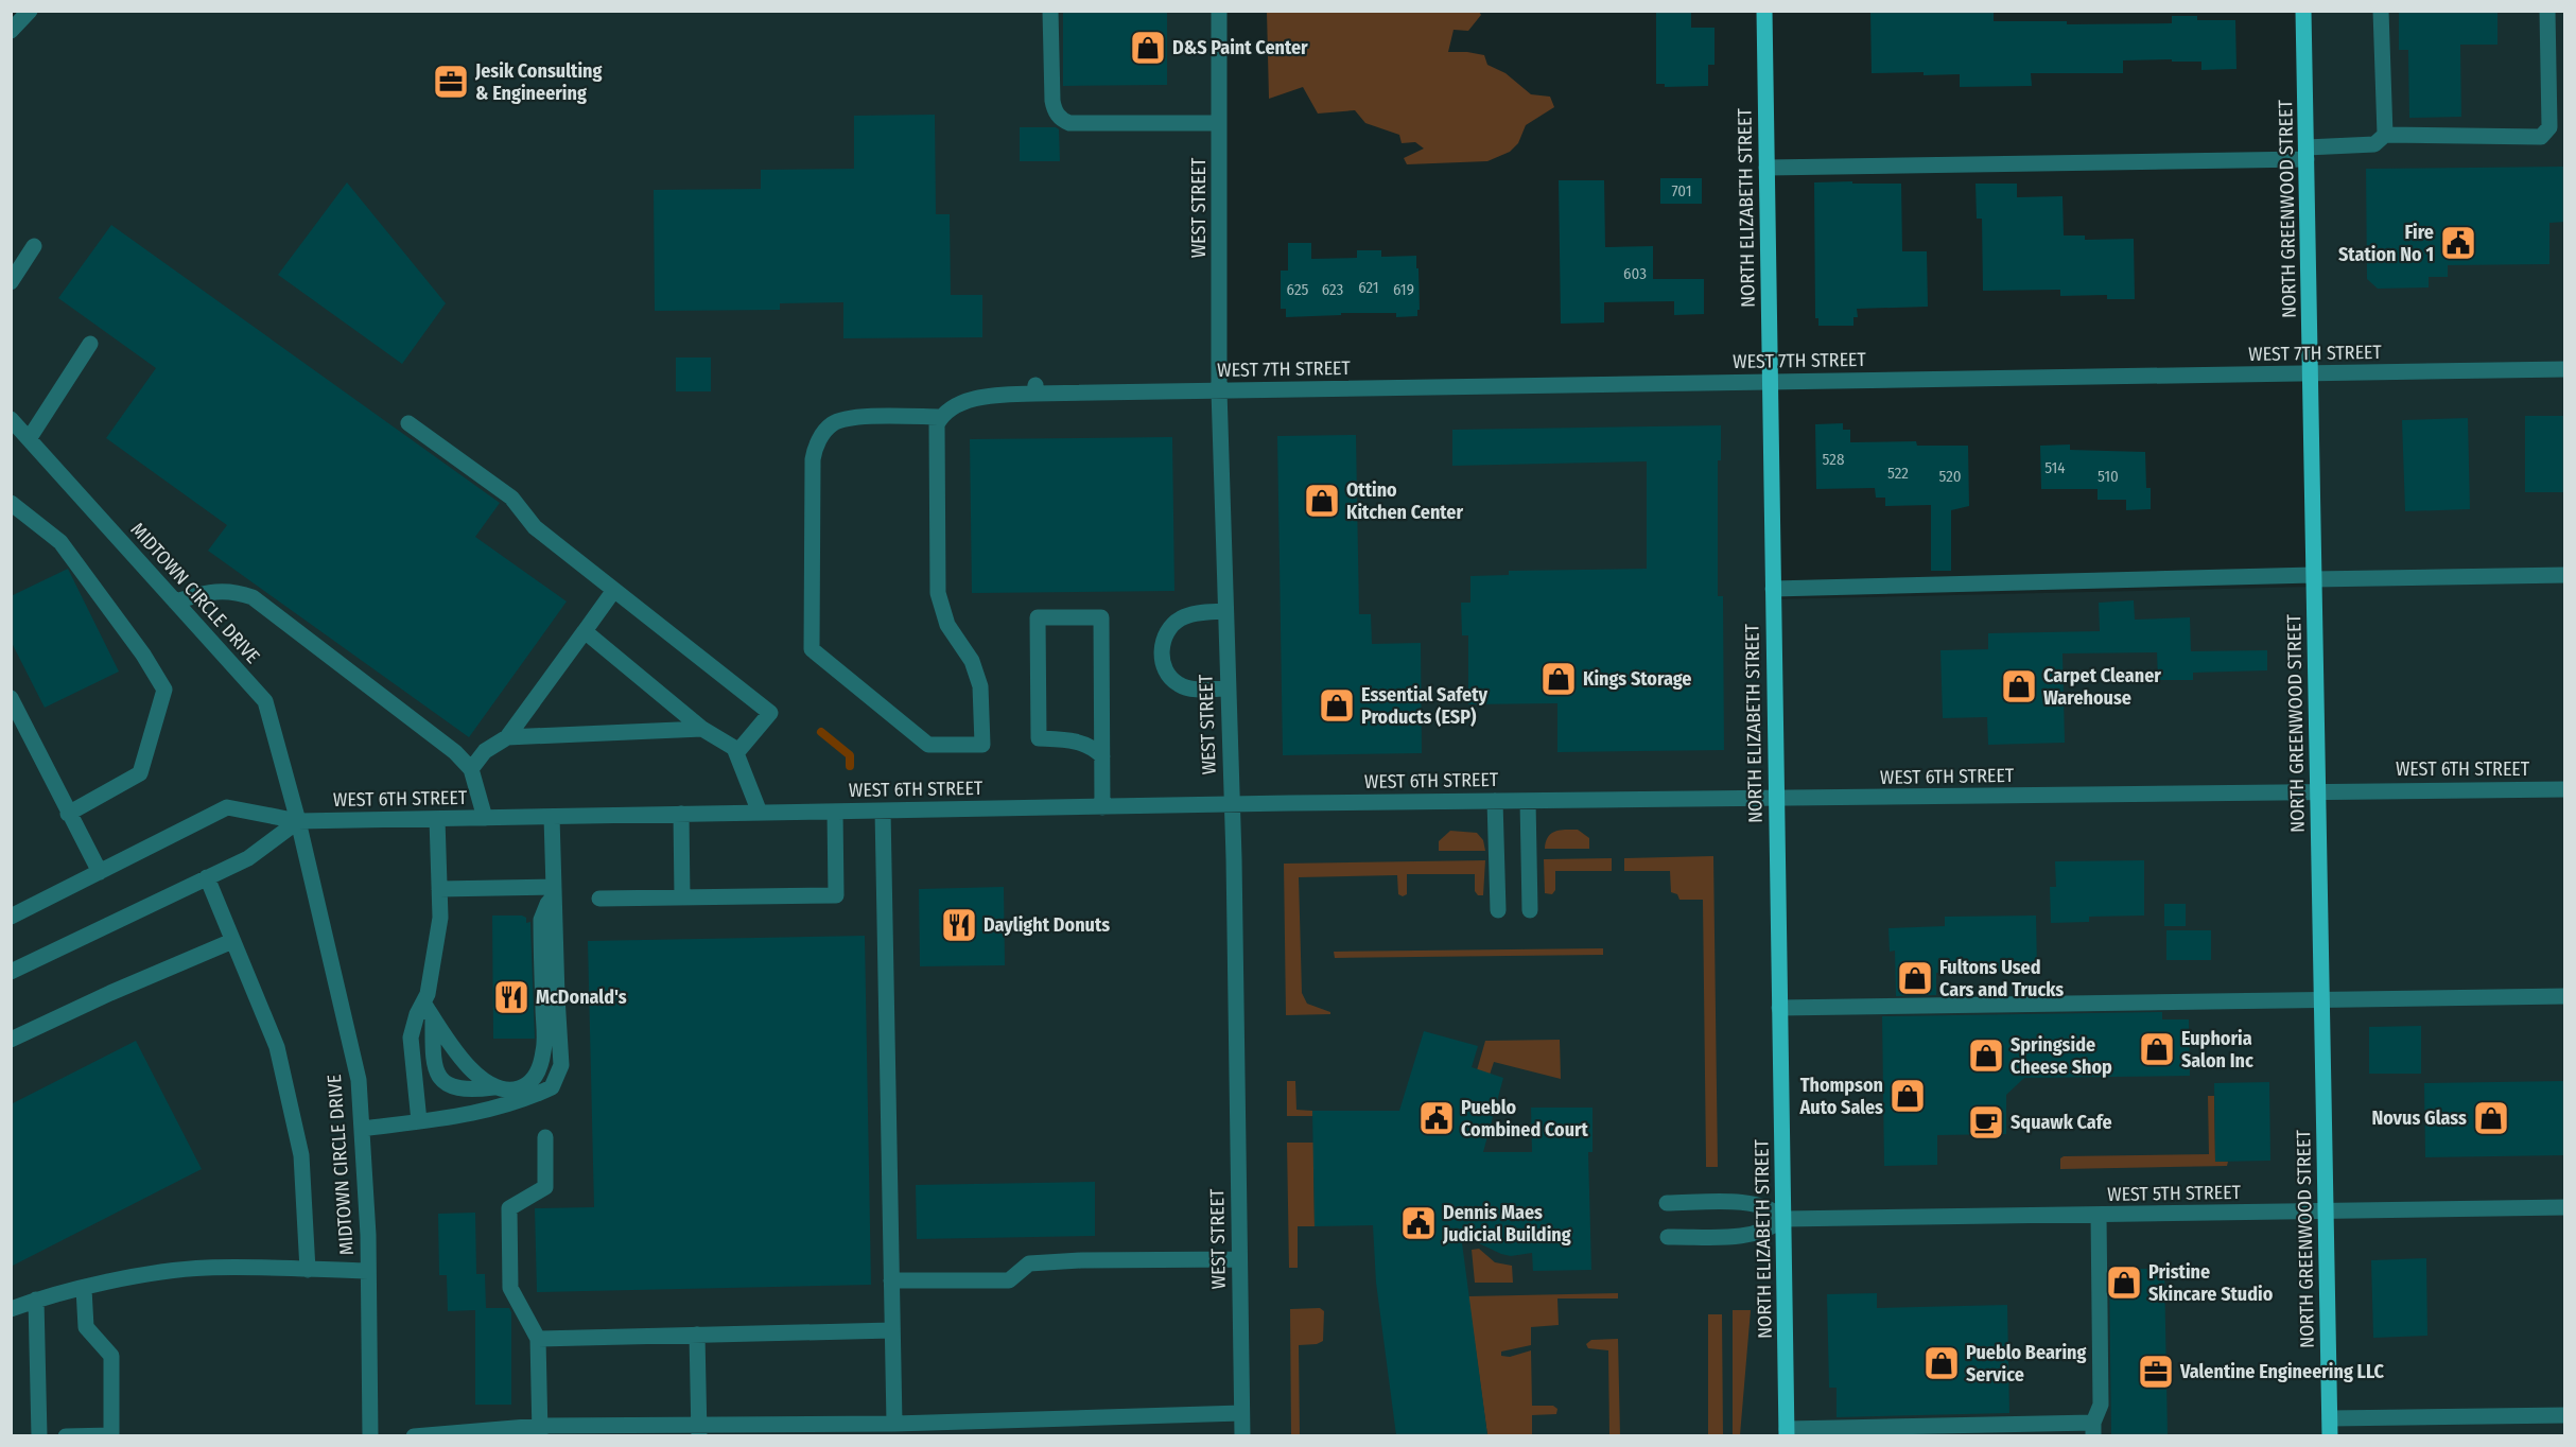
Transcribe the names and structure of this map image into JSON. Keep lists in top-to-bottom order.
{
  "streets": {
    "main road": ["NORTH ELIZABETH STREET", "NORTH GREENWOOD STREET"],
    "street": [
      "WEST STREET",
      "WEST 7TH STREET",
      "MIDTOWN CIRCLE DRIVE",
      "WEST 6TH STREET",
      "WEST 5TH STREET"
    ]
  },
  "crossings": [
    ["WEST STREET", "WEST 7TH STREET"],
    ["WEST STREET", "WEST 6TH STREET"],
    ["NORTH ELIZABETH STREET", "WEST 7TH STREET"],
    ["NORTH ELIZABETH STREET", "WEST 6TH STREET"],
    ["NORTH ELIZABETH STREET", "WEST 5TH STREET"],
    ["NORTH GREENWOOD STREET", "WEST 7TH STREET"],
    ["NORTH GREENWOOD STREET", "WEST 6TH STREET"],
    ["NORTH GREENWOOD STREET", "WEST 5TH STREET"],
    ["MIDTOWN CIRCLE DRIVE", "WEST 6TH STREET"]
  ],
  "places": {
    "shop": [
      "D&S Paint Center",
      "Ottino Kitchen Center",
      "Kings Storage",
      "Carpet Cleaner Warehouse",
      "Essential Safety Products (ESP)",
      "Fultons Used Cars and Trucks",
      "Euphoria Salon Inc",
      "Springside Cheese Shop",
      "Thompson Auto Sales",
      "Novus Glass",
      "Pristine Skincare Studio",
      "Pueblo Bearing Service"
    ],
    "office": ["Jesik Consulting & Engineering", "Valentine Engineering LLC"],
    "public building": ["Fire Station No 1", "Pueblo Combined Court", "Dennis Maes Judicial Building"],
    "restaurant": ["Daylight Donuts", "McDonald's"],
    "cafe": ["Squawk Cafe"]
  },
  "house_numbers": [
    "701",
    "603",
    "621",
    "625",
    "623",
    "619",
    "528",
    "514",
    "522",
    "520",
    "510"
  ]
}
